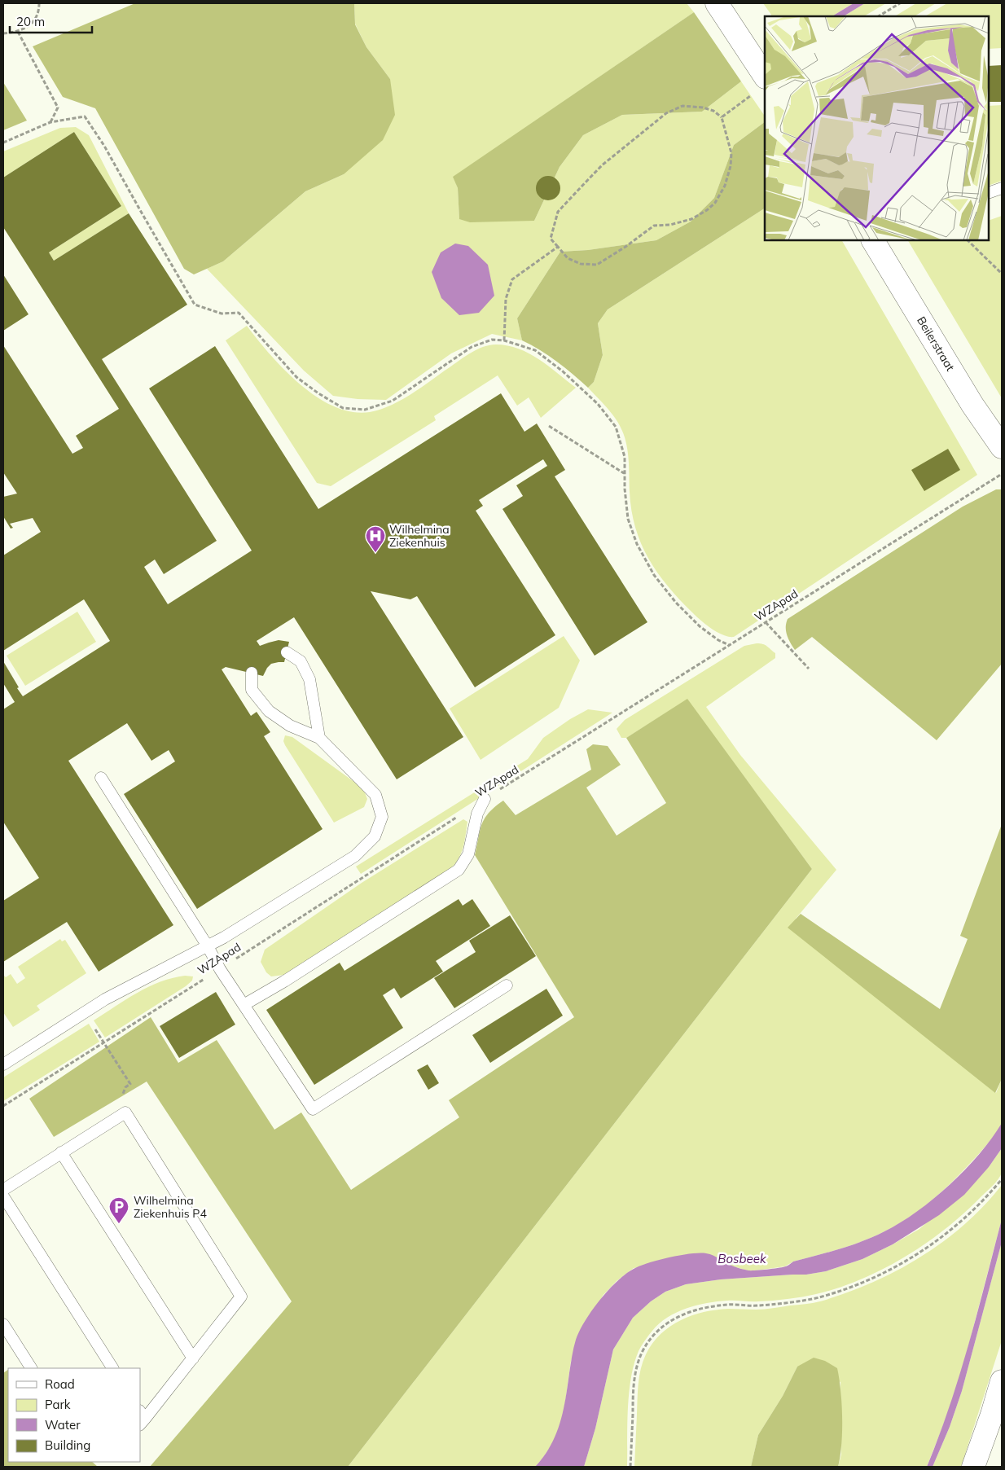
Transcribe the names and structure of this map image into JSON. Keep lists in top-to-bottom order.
{
  "streets": {
    "street": ["Beilerstraat"],
    "path": ["WZApad"]
  },
  "water": ["Bosbeek"],
  "places": {
    "hospital": ["Wilhelmina Ziekenhuis"],
    "parking": ["Wilhelmina Ziekenhuis P4"]
  },
  "legend": [
    "Road",
    "Park",
    "Water",
    "Building"
  ],
  "scale_bar": "20 m"
}
